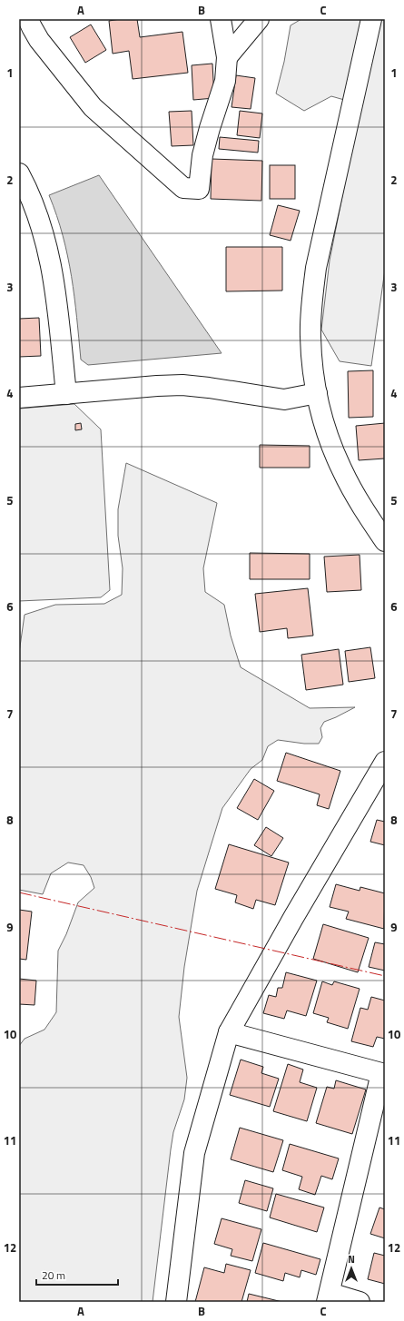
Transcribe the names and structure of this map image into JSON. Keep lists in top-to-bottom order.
{
  "scale_bar": "20 m",
  "north": "top",
  "grid": {
    "columns": ["A", "B", "C"],
    "rows": [
      "1",
      "2",
      "3",
      "4",
      "5",
      "6",
      "7",
      "8",
      "9",
      "10",
      "11",
      "12"
    ]
  }
}
